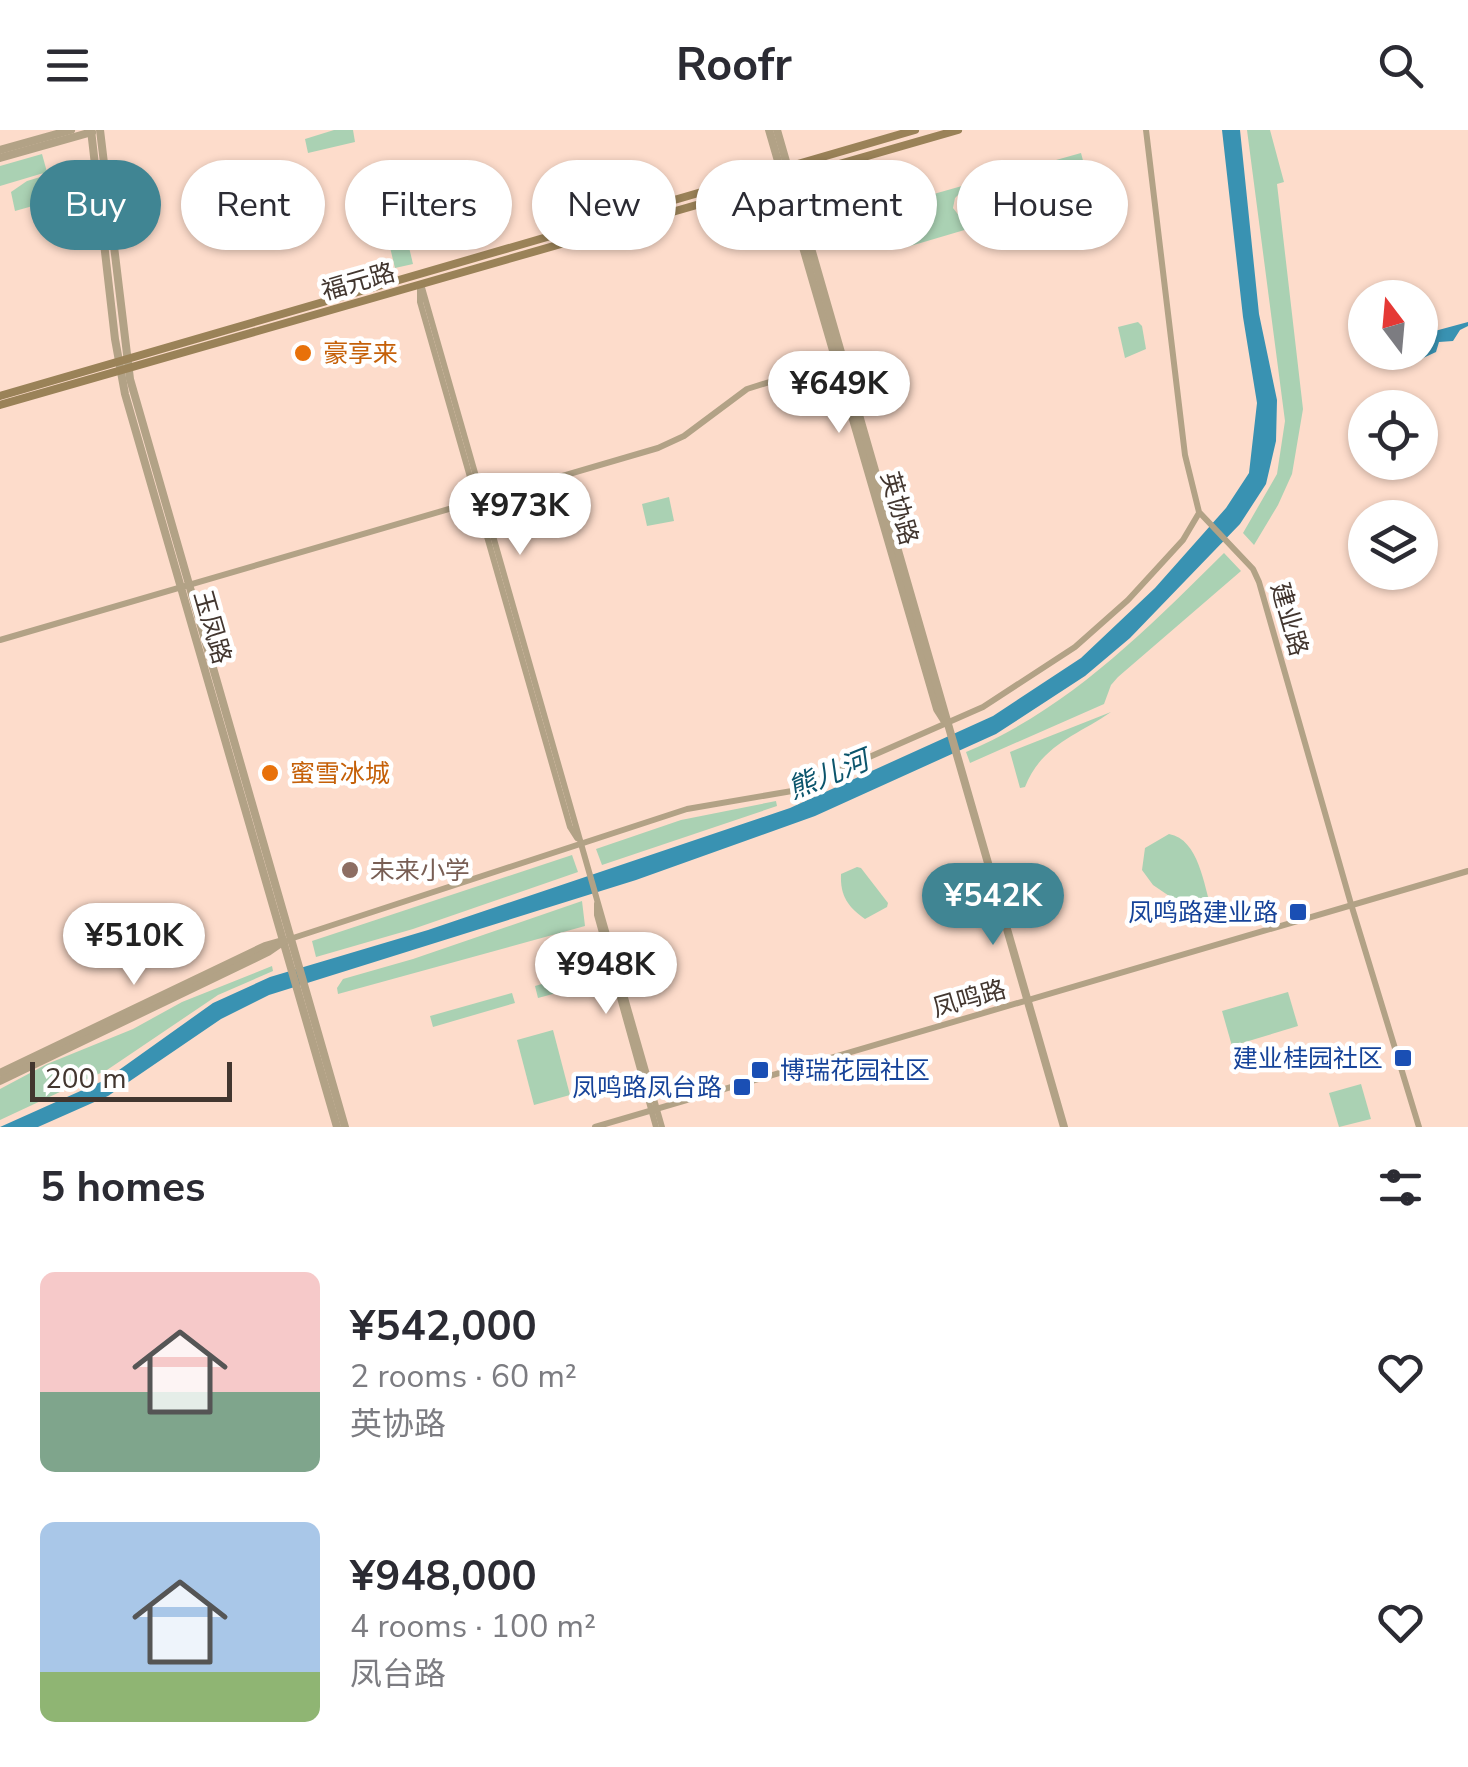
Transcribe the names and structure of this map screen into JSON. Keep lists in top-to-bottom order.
{
  "streets": {
    "main road": ["福元路"],
    "street": [
      "英协路",
      "建业路",
      "玉凤路",
      "凤鸣路"
    ]
  },
  "crossings": [
    ["福元路", "玉凤路"],
    ["英协路", "凤鸣路"],
    ["建业路", "凤鸣路"]
  ],
  "water": ["熊儿河"],
  "places": {
    "other": ["豪享来", "蜜雪冰城", "未来小学"],
    "transit": [
      "凤鸣路建业路",
      "建业桂园社区",
      "博瑞花园社区",
      "凤鸣路凤台路"
    ]
  },
  "scale_bar": "200 m",
  "north": "top",
  "page": {
    "header": "Roofr",
    "chip": [
      "Buy",
      "Rent",
      "Filters",
      "New",
      "Apartment",
      "House"
    ],
    "price": [
      "¥649K",
      "¥973K",
      "¥542K",
      "¥510K",
      "¥948K"
    ],
    "scale": "200 m",
    "heading": "5 homes",
    "list": [
      {
        "name": "¥542,000",
        "note": "2 rooms · 60 m² · 英协路"
      },
      {
        "name": "¥948,000",
        "note": "4 rooms · 100 m² · 凤台路"
      }
    ]
  }
}
